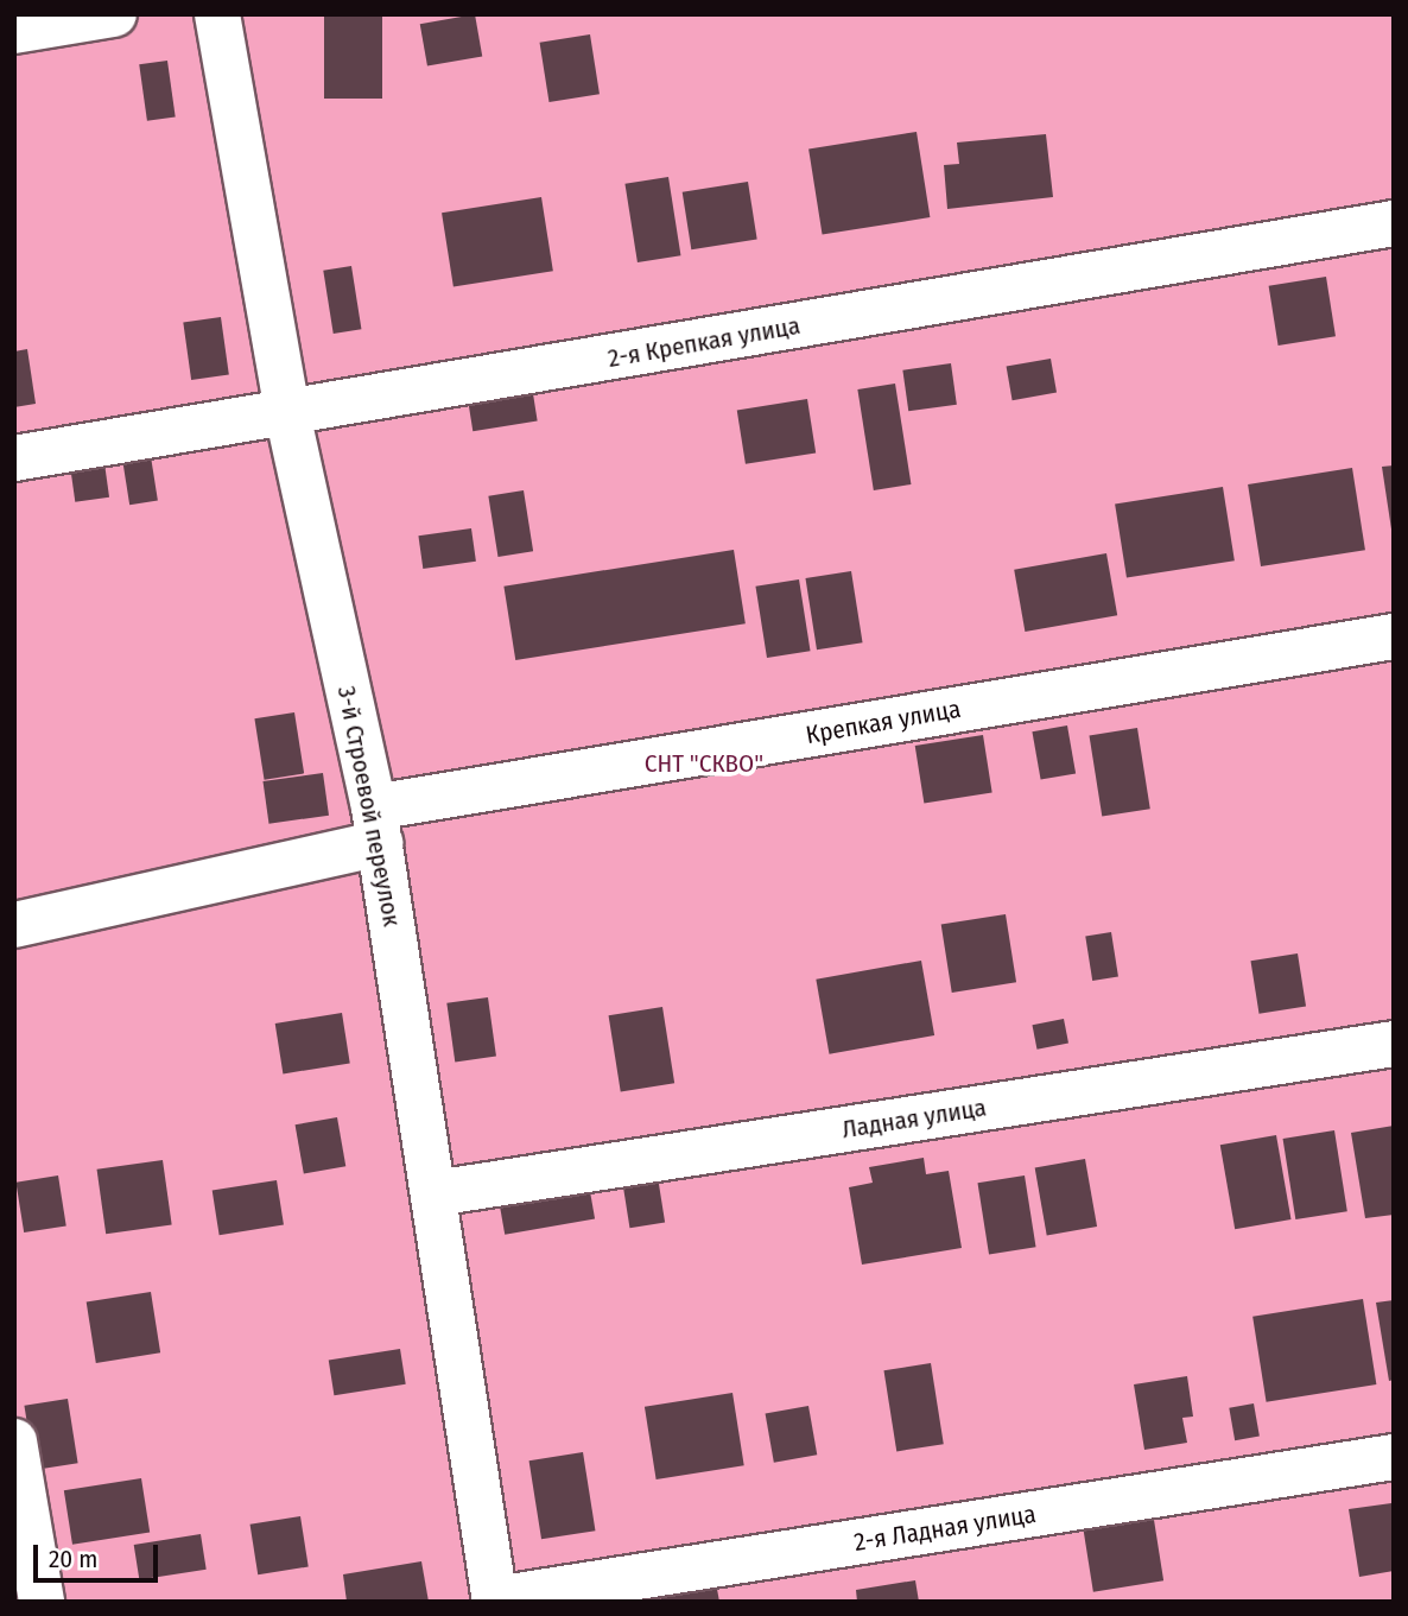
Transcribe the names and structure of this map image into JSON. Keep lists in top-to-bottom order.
{
  "streets": {
    "lane": [
      "2-я Крепкая улица",
      "Крепкая улица",
      "3-й Строевой переулок",
      "Ладная улица",
      "2-я Ладная улица"
    ]
  },
  "crossings": [
    ["2-я Крепкая улица", "3-й Строевой переулок"],
    ["Крепкая улица", "3-й Строевой переулок"],
    ["3-й Строевой переулок", "Ладная улица"],
    ["3-й Строевой переулок", "2-я Ладная улица"]
  ],
  "parks": ["СНТ \"СКВО\""],
  "scale_bar": "20 m"
}
